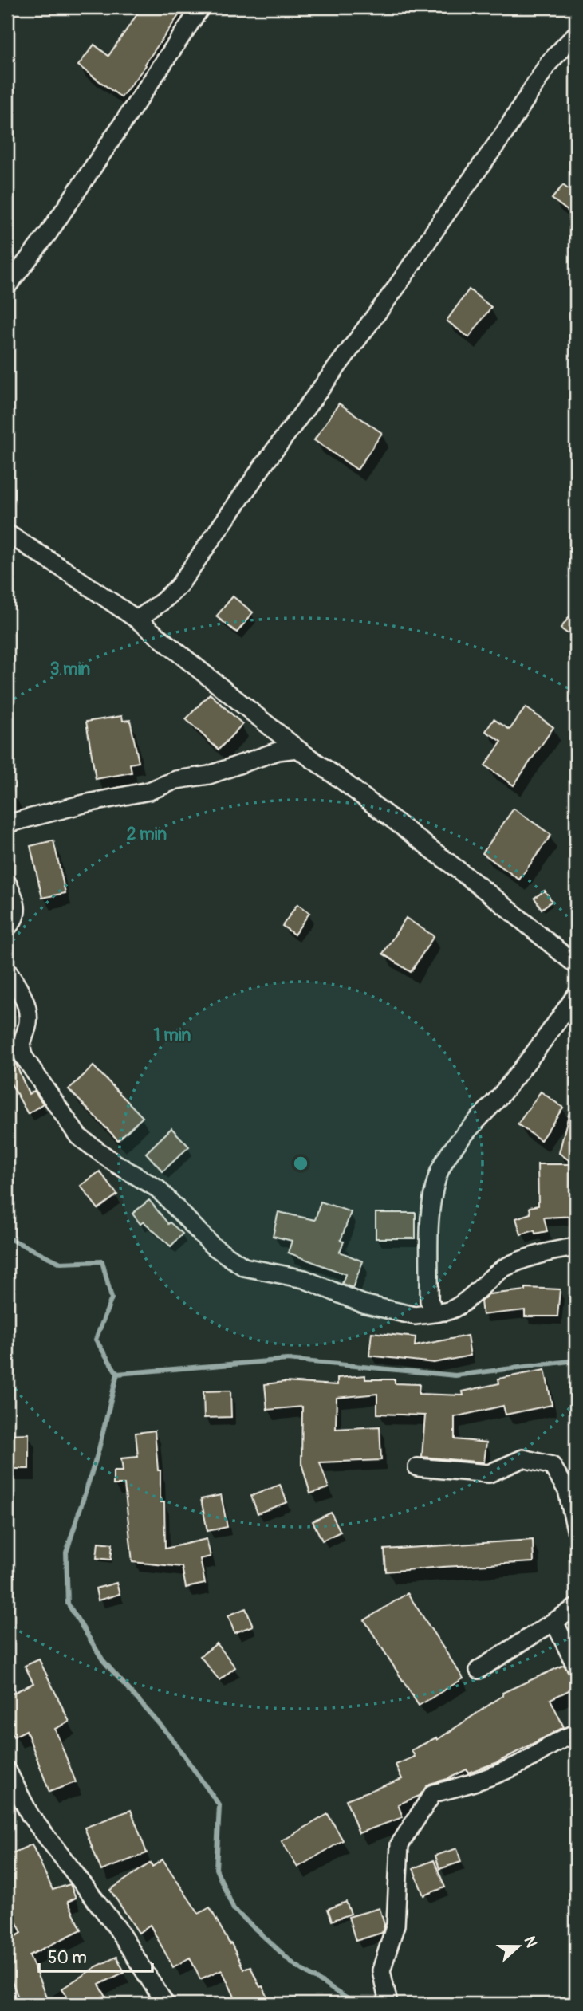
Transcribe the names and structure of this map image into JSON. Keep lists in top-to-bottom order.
{
  "scale_bar": "50 m",
  "north": "right",
  "rings": ["3 min", "2 min", "1 min"]
}
